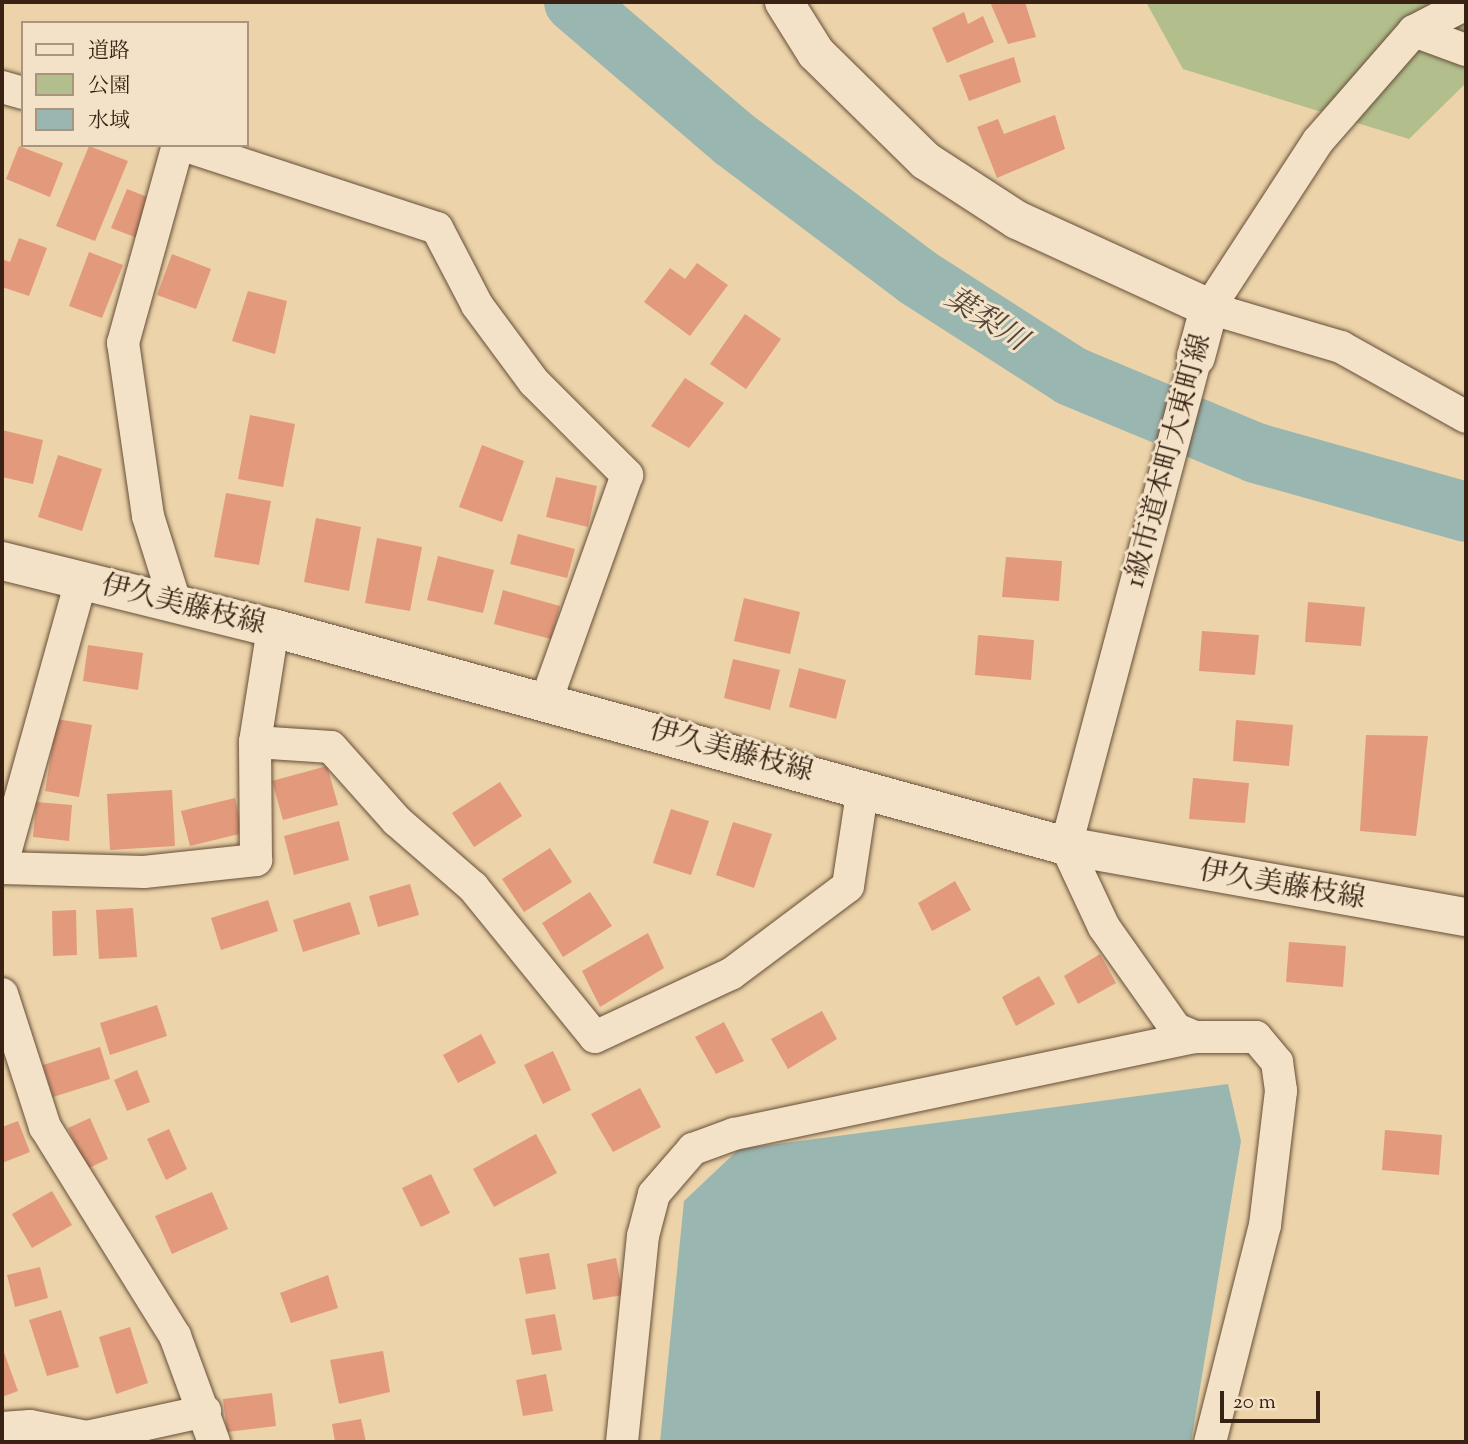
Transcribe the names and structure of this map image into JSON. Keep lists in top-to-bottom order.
{
  "streets": {
    "main road": ["1級市道本町大東町線", "伊久美藤枝線"]
  },
  "crossings": [
    ["1級市道本町大東町線", "伊久美藤枝線"]
  ],
  "water": ["葉梨川"],
  "legend": ["道路", "公園", "水域"],
  "scale_bar": "20 m"
}
